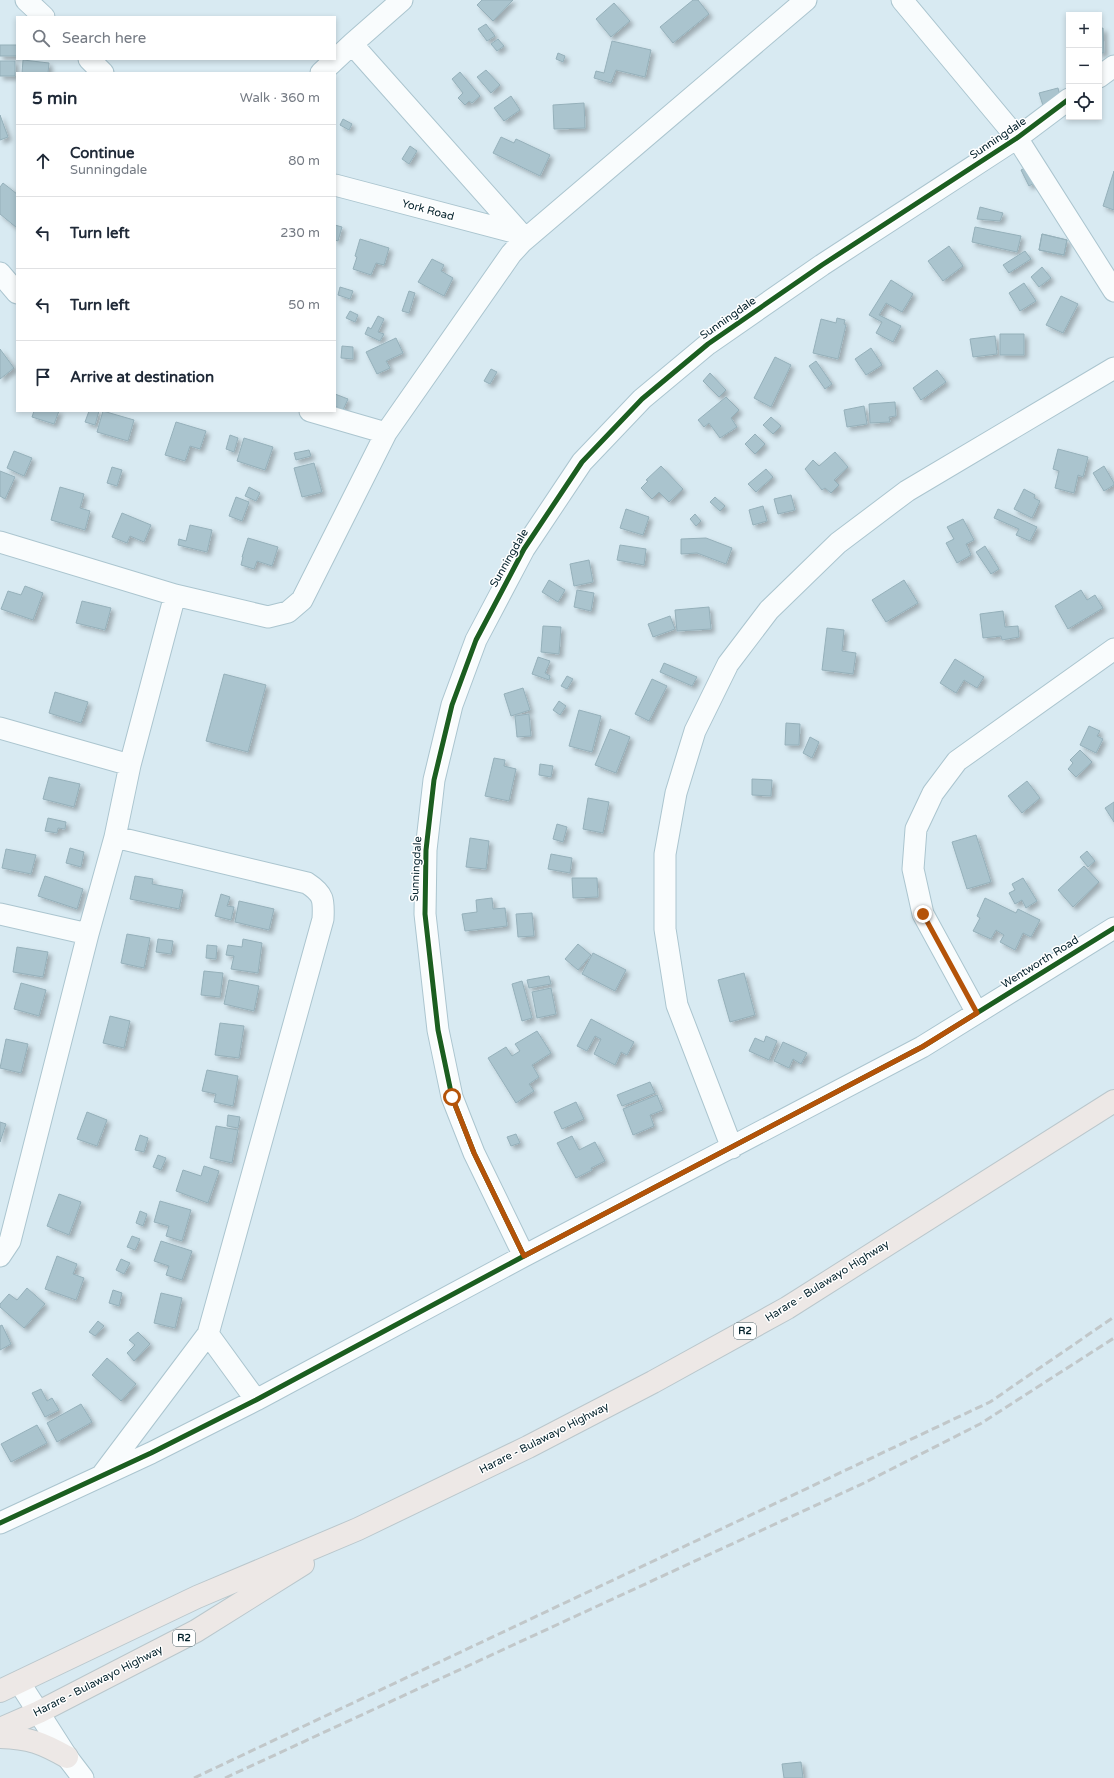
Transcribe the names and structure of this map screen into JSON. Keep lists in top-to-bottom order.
{
  "streets": {
    "highway": ["Harare - Bulawayo Highway", "R2"],
    "street": ["Sunningdale", "York Road", "Wentworth Road"]
  },
  "crossings": [
    ["Sunningdale", "Wentworth Road"]
  ],
  "page": {
    "map_buttons": ["+", "−"],
    "search": "Search here",
    "heading": ["5 min", "Walk · 360 m"],
    "list": [
      ["Continue", "Sunningdale", "80 m"],
      ["Turn left", "230 m"],
      ["Turn left", "50 m"],
      "Arrive at destination"
    ]
  }
}
